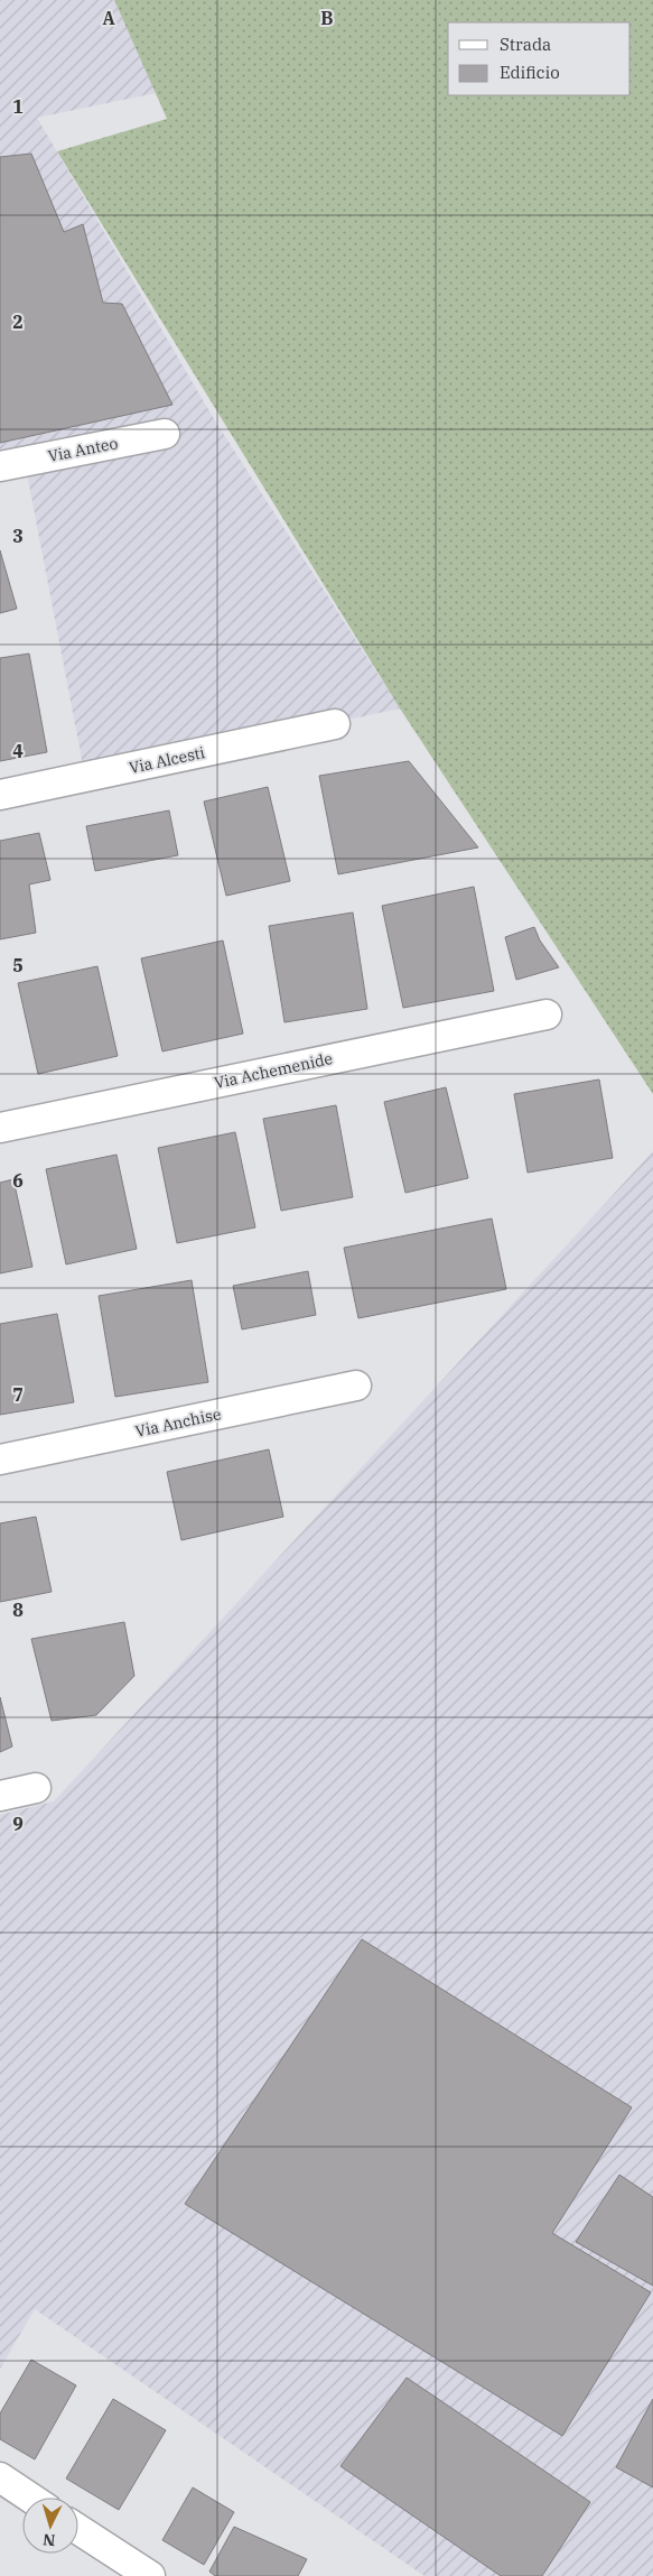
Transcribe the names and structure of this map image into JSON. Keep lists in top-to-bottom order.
{
  "streets": {
    "street": [
      "Via Anteo",
      "Via Alcesti",
      "Via Achemenide",
      "Via Anchise"
    ]
  },
  "legend": ["Strada", "Edificio"],
  "north": "bottom",
  "grid": {
    "columns": ["A", "B"],
    "rows": [
      "1",
      "2",
      "3",
      "4",
      "5",
      "6",
      "7",
      "8",
      "9"
    ]
  }
}
